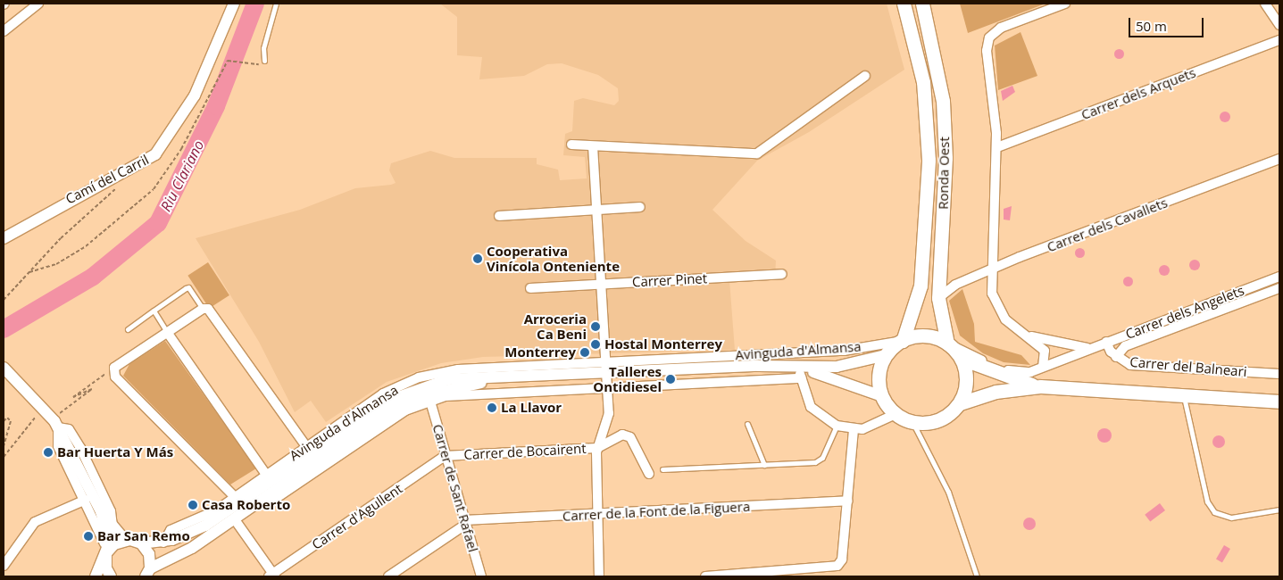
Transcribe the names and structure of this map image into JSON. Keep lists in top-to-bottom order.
{
  "streets": {
    "main road": ["Ronda Oest"],
    "street": [
      "Carrer dels Arquets",
      "Camí del Carril",
      "Carrer dels Cavallets",
      "Carrer Pinet",
      "Carrer dels Angelets",
      "Avinguda d'Almansa",
      "Carrer del Balneari",
      "Carrer de Bocairent",
      "Carrer de Sant Rafael",
      "Carrer de la Font de la Figuera",
      "Carrer d'Agullent"
    ]
  },
  "crossings": [
    ["Ronda Oest", "Carrer dels Cavallets"],
    ["Ronda Oest", "Carrer dels Angelets"],
    ["Ronda Oest", "Avinguda d'Almansa"],
    ["Carrer dels Angelets", "Avinguda d'Almansa"],
    ["Carrer dels Angelets", "Carrer del Balneari"],
    ["Avinguda d'Almansa", "Carrer de Sant Rafael"],
    ["Carrer de Bocairent", "Carrer de Sant Rafael"],
    ["Carrer de Bocairent", "Carrer d'Agullent"],
    ["Carrer de Sant Rafael", "Carrer de la Font de la Figuera"],
    ["Carrer de Sant Rafael", "Carrer d'Agullent"]
  ],
  "water": ["Riu Clariano"],
  "places": [
    "Cooperativa Vinícola Onteniente",
    "Arroceria Ca Beni",
    "Hostal Monterrey",
    "Monterrey",
    "Talleres Ontidiesel",
    "La Llavor",
    "Bar Huerta Y Más",
    "Casa Roberto",
    "Bar San Remo"
  ],
  "scale_bar": "50 m"
}
